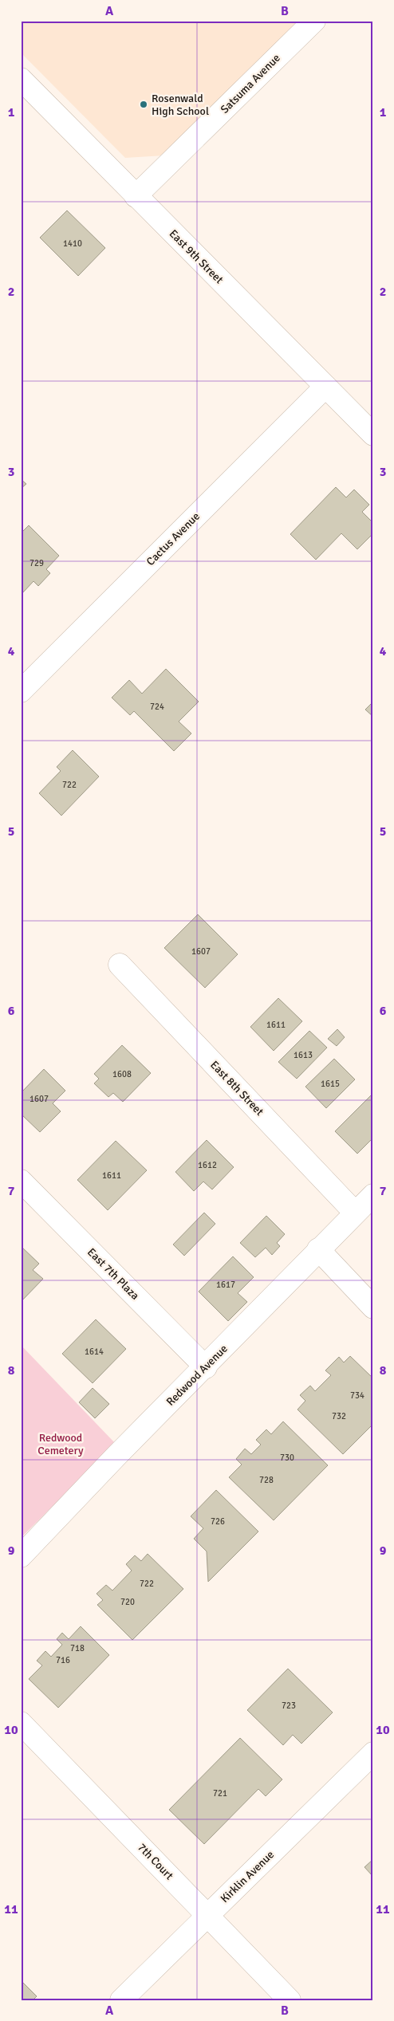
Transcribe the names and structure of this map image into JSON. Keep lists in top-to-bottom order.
{
  "streets": {
    "street": [
      "Satsuma Avenue",
      "East 9th Street",
      "Cactus Avenue",
      "East 8th Street",
      "East 7th Plaza",
      "Redwood Avenue",
      "7th Court",
      "Kirklin Avenue"
    ]
  },
  "crossings": [
    ["Satsuma Avenue", "East 9th Street"],
    ["East 9th Street", "Cactus Avenue"],
    ["East 8th Street", "Redwood Avenue"],
    ["East 7th Plaza", "Redwood Avenue"],
    ["7th Court", "Kirklin Avenue"]
  ],
  "parks": ["Redwood Cemetery"],
  "places": ["Rosenwald High School"],
  "house_numbers": [
    "1410",
    "729",
    "724",
    "722",
    "1607",
    "1611",
    "1613",
    "1608",
    "1615",
    "1607",
    "1612",
    "1611",
    "1617",
    "1614",
    "734",
    "732",
    "730",
    "728",
    "726",
    "722",
    "720",
    "718",
    "716",
    "723",
    "721"
  ],
  "grid": {
    "columns": ["A", "B"],
    "rows": [
      "1",
      "2",
      "3",
      "4",
      "5",
      "6",
      "7",
      "8",
      "9",
      "10",
      "11"
    ]
  }
}
